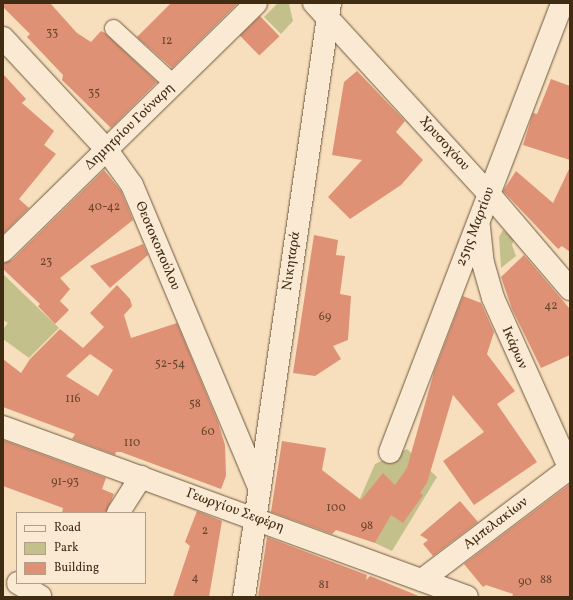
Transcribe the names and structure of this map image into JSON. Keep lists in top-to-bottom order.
{
  "streets": {
    "street": [
      "Δημητρίου Γούναρη",
      "Χρυσοχόου",
      "25ης Μαρτίου",
      "Θεοτοκοπούλου",
      "Νικηταρά",
      "Ικάρων",
      "Γεωργίου Σεφέρη",
      "Αμπελακίων"
    ]
  },
  "crossings": [
    ["Δημητρίου Γούναρη", "Θεοτοκοπούλου"],
    ["Χρυσοχόου", "25ης Μαρτίου"],
    ["Χρυσοχόου", "Νικηταρά"],
    ["25ης Μαρτίου", "Ικάρων"],
    ["Θεοτοκοπούλου", "Νικηταρά"],
    ["Νικηταρά", "Γεωργίου Σεφέρη"],
    ["Ικάρων", "Αμπελακίων"],
    ["Γεωργίου Σεφέρη", "Αμπελακίων"]
  ],
  "house_numbers": [
    "33",
    "12",
    "35",
    "40-42",
    "23",
    "42",
    "69",
    "52-54",
    "116",
    "58",
    "60",
    "110",
    "91-93",
    "100",
    "98",
    "2",
    "4",
    "88",
    "90",
    "81"
  ],
  "legend": ["Road", "Park", "Building"]
}
